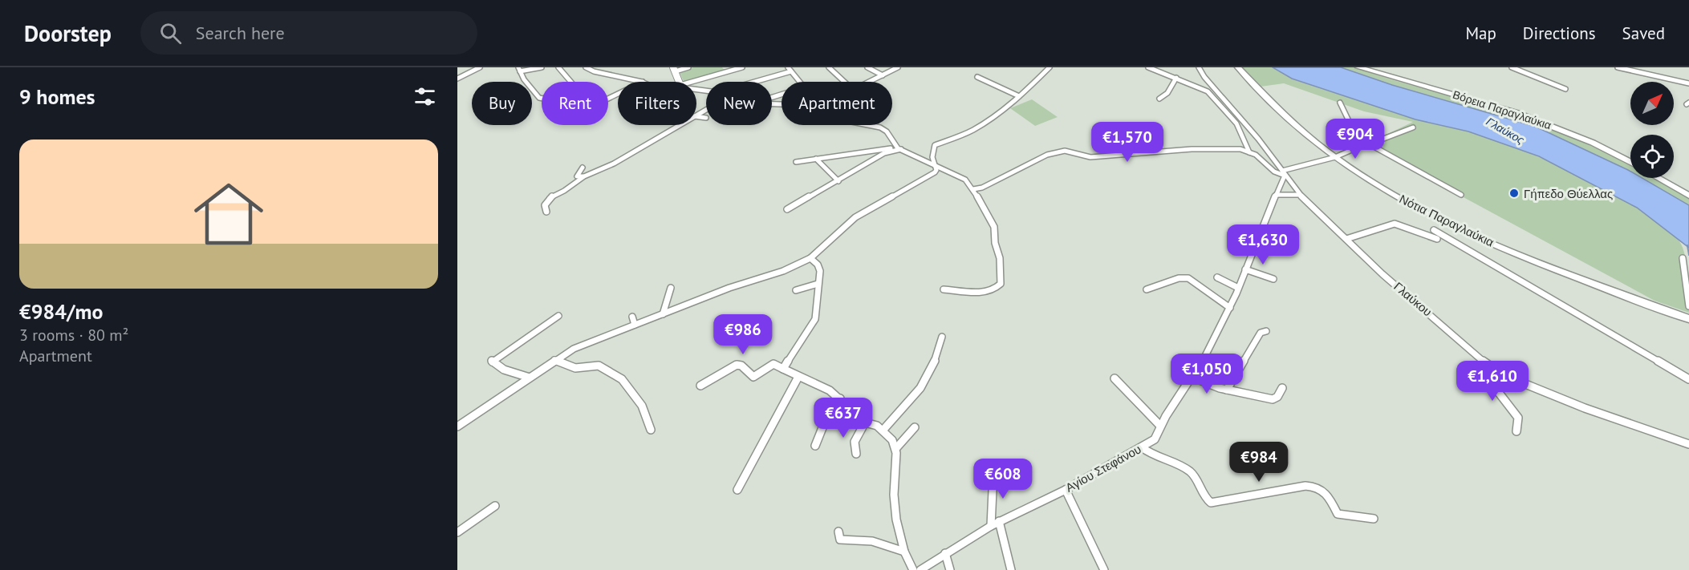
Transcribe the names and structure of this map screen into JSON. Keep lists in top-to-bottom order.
{
  "streets": {
    "main road": ["Βόρεια Παραγλαύκια", "Νότια Παραγλαύκια"],
    "street": ["Γλαύκου", "Αγίου Στεφάνου"]
  },
  "crossings": [
    ["Γλαύκου", "Αγίου Στεφάνου"]
  ],
  "water": ["Γλαύκος"],
  "places": ["Γήπεδο Θύελλας"],
  "north": "top right",
  "page": {
    "header": "Doorstep",
    "search": "Search here",
    "nav": ["Map", "Directions", "Saved"],
    "heading": "9 homes",
    "chip": [
      "Buy",
      "Rent",
      "Filters",
      "New",
      "Apartment"
    ],
    "price": [
      "€904",
      "€1,570",
      "€1,630",
      "€986",
      "€1,050",
      "€1,610",
      "€637",
      "€984",
      "€608"
    ],
    "list": [
      {
        "name": "€984/mo",
        "note": "3 rooms · 80 m² · Apartment"
      }
    ]
  }
}
